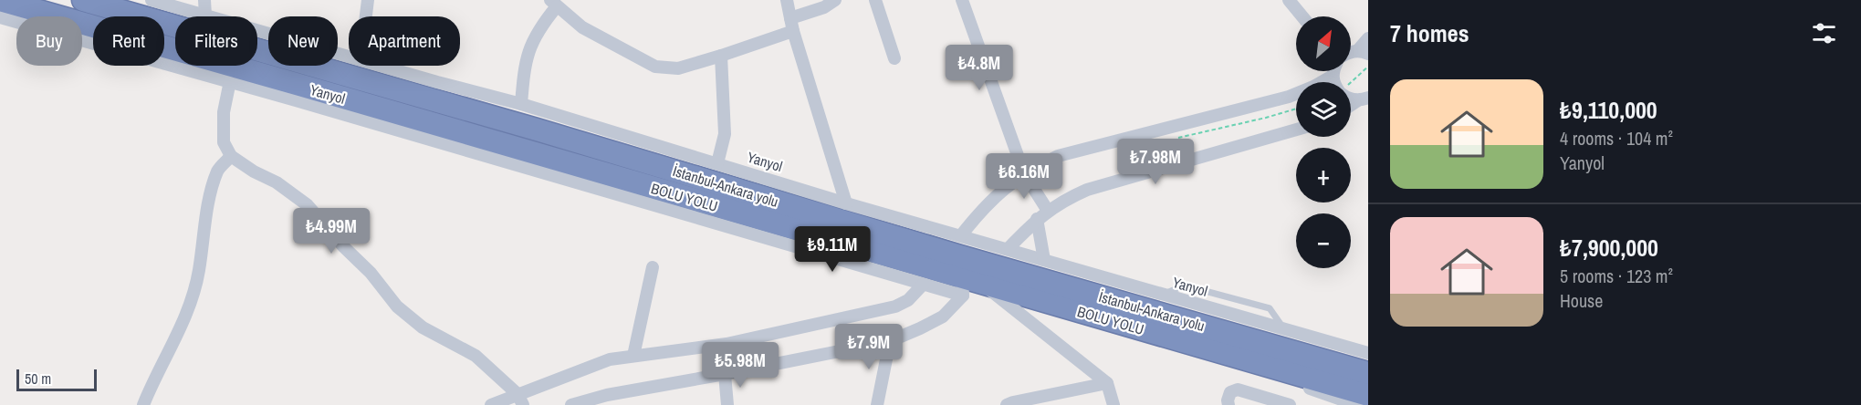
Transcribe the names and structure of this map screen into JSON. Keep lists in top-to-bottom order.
{
  "streets": {
    "highway": ["İstanbul-Ankara yolu", "BOLU YOLU"],
    "street": ["Yanyol"]
  },
  "crossings": [
    ["Yanyol", "BOLU YOLU"]
  ],
  "scale_bar": "50 m",
  "north": "top right",
  "page": {
    "heading": "7 homes",
    "map_buttons": ["+", "−"],
    "chip": [
      "Buy",
      "Rent",
      "Filters",
      "New",
      "Apartment"
    ],
    "price": [
      "₺4.8M",
      "₺7.98M",
      "₺6.16M",
      "₺4.99M",
      "₺9.11M",
      "₺7.9M",
      "₺5.98M"
    ],
    "list": [
      {
        "name": "₺9,110,000",
        "note": "4 rooms · 104 m² · Yanyol"
      },
      {
        "name": "₺7,900,000",
        "note": "5 rooms · 123 m² · House"
      }
    ],
    "scale": "50 m"
  }
}
